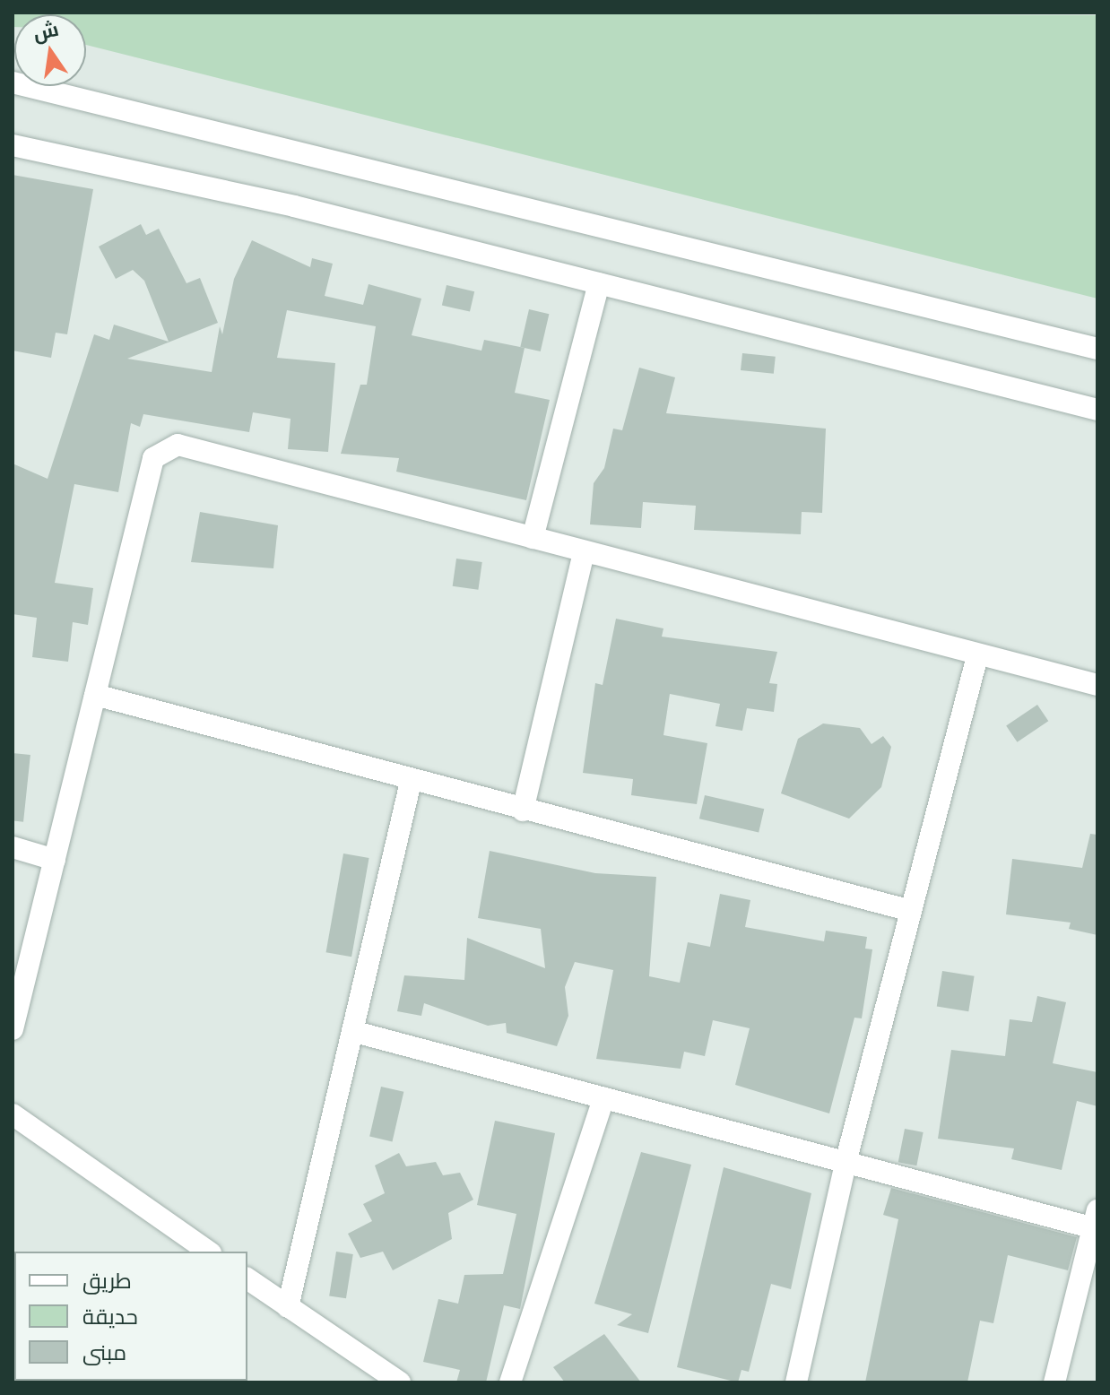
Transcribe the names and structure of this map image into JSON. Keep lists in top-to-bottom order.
{
  "legend": ["طريق", "حديقة", "مبنى"],
  "north": "top"
}
